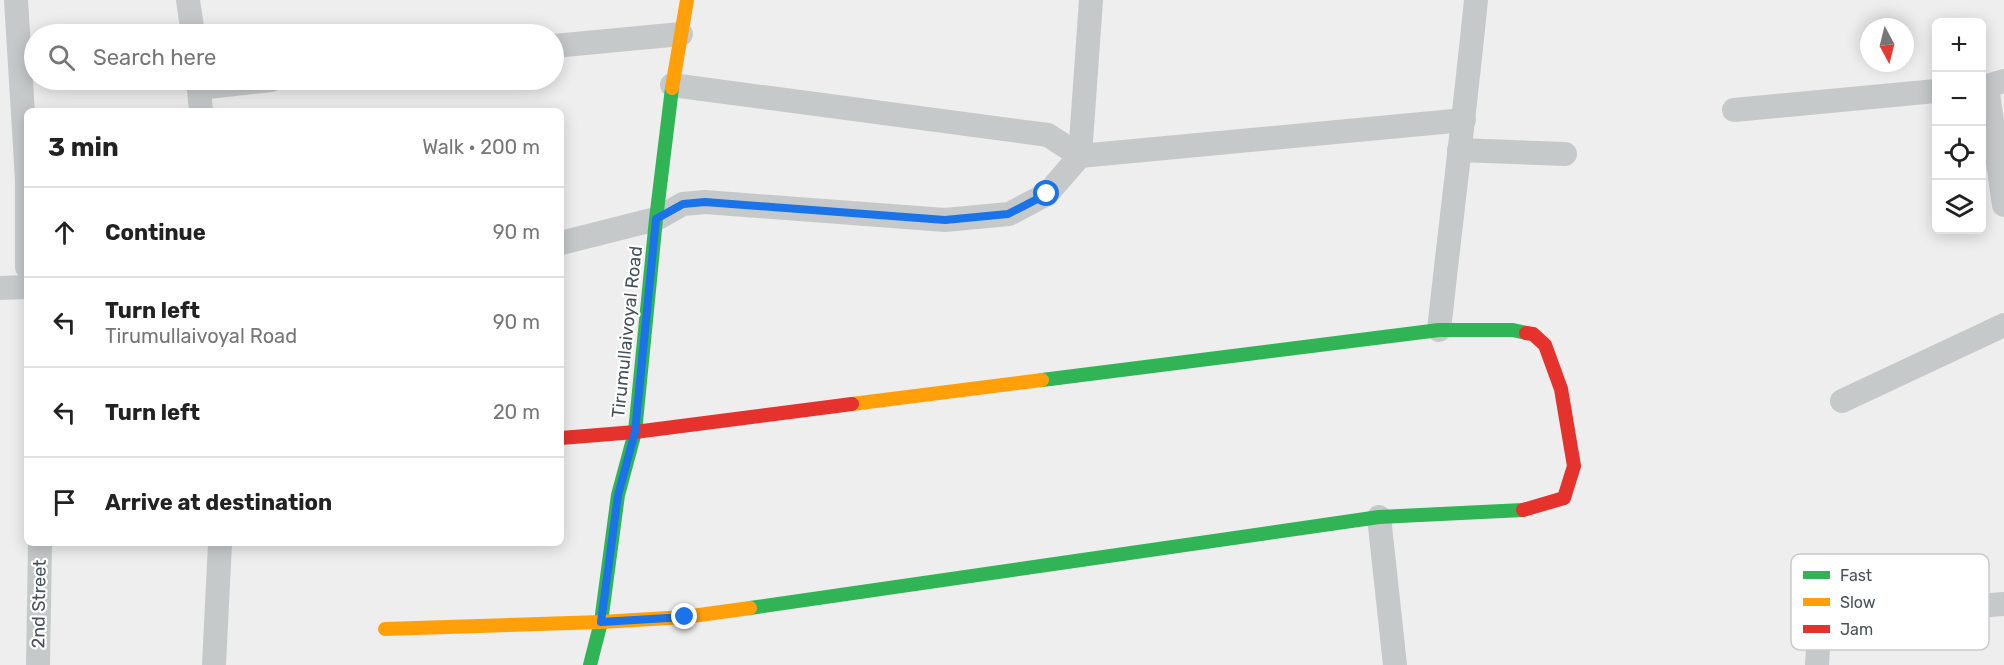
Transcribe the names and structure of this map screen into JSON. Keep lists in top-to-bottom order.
{
  "streets": {
    "street": ["Tirumullaivoyal Road", "2nd Street"]
  },
  "legend": ["Fast", "Slow", "Jam"],
  "north": "bottom",
  "page": {
    "map_buttons": ["+", "−"],
    "search": "Search here",
    "heading": ["3 min", "Walk · 200 m"],
    "list": [
      ["Continue", "90 m"],
      ["Turn left", "Tirumullaivoyal Road", "90 m"],
      ["Turn left", "20 m"],
      "Arrive at destination"
    ]
  }
}
